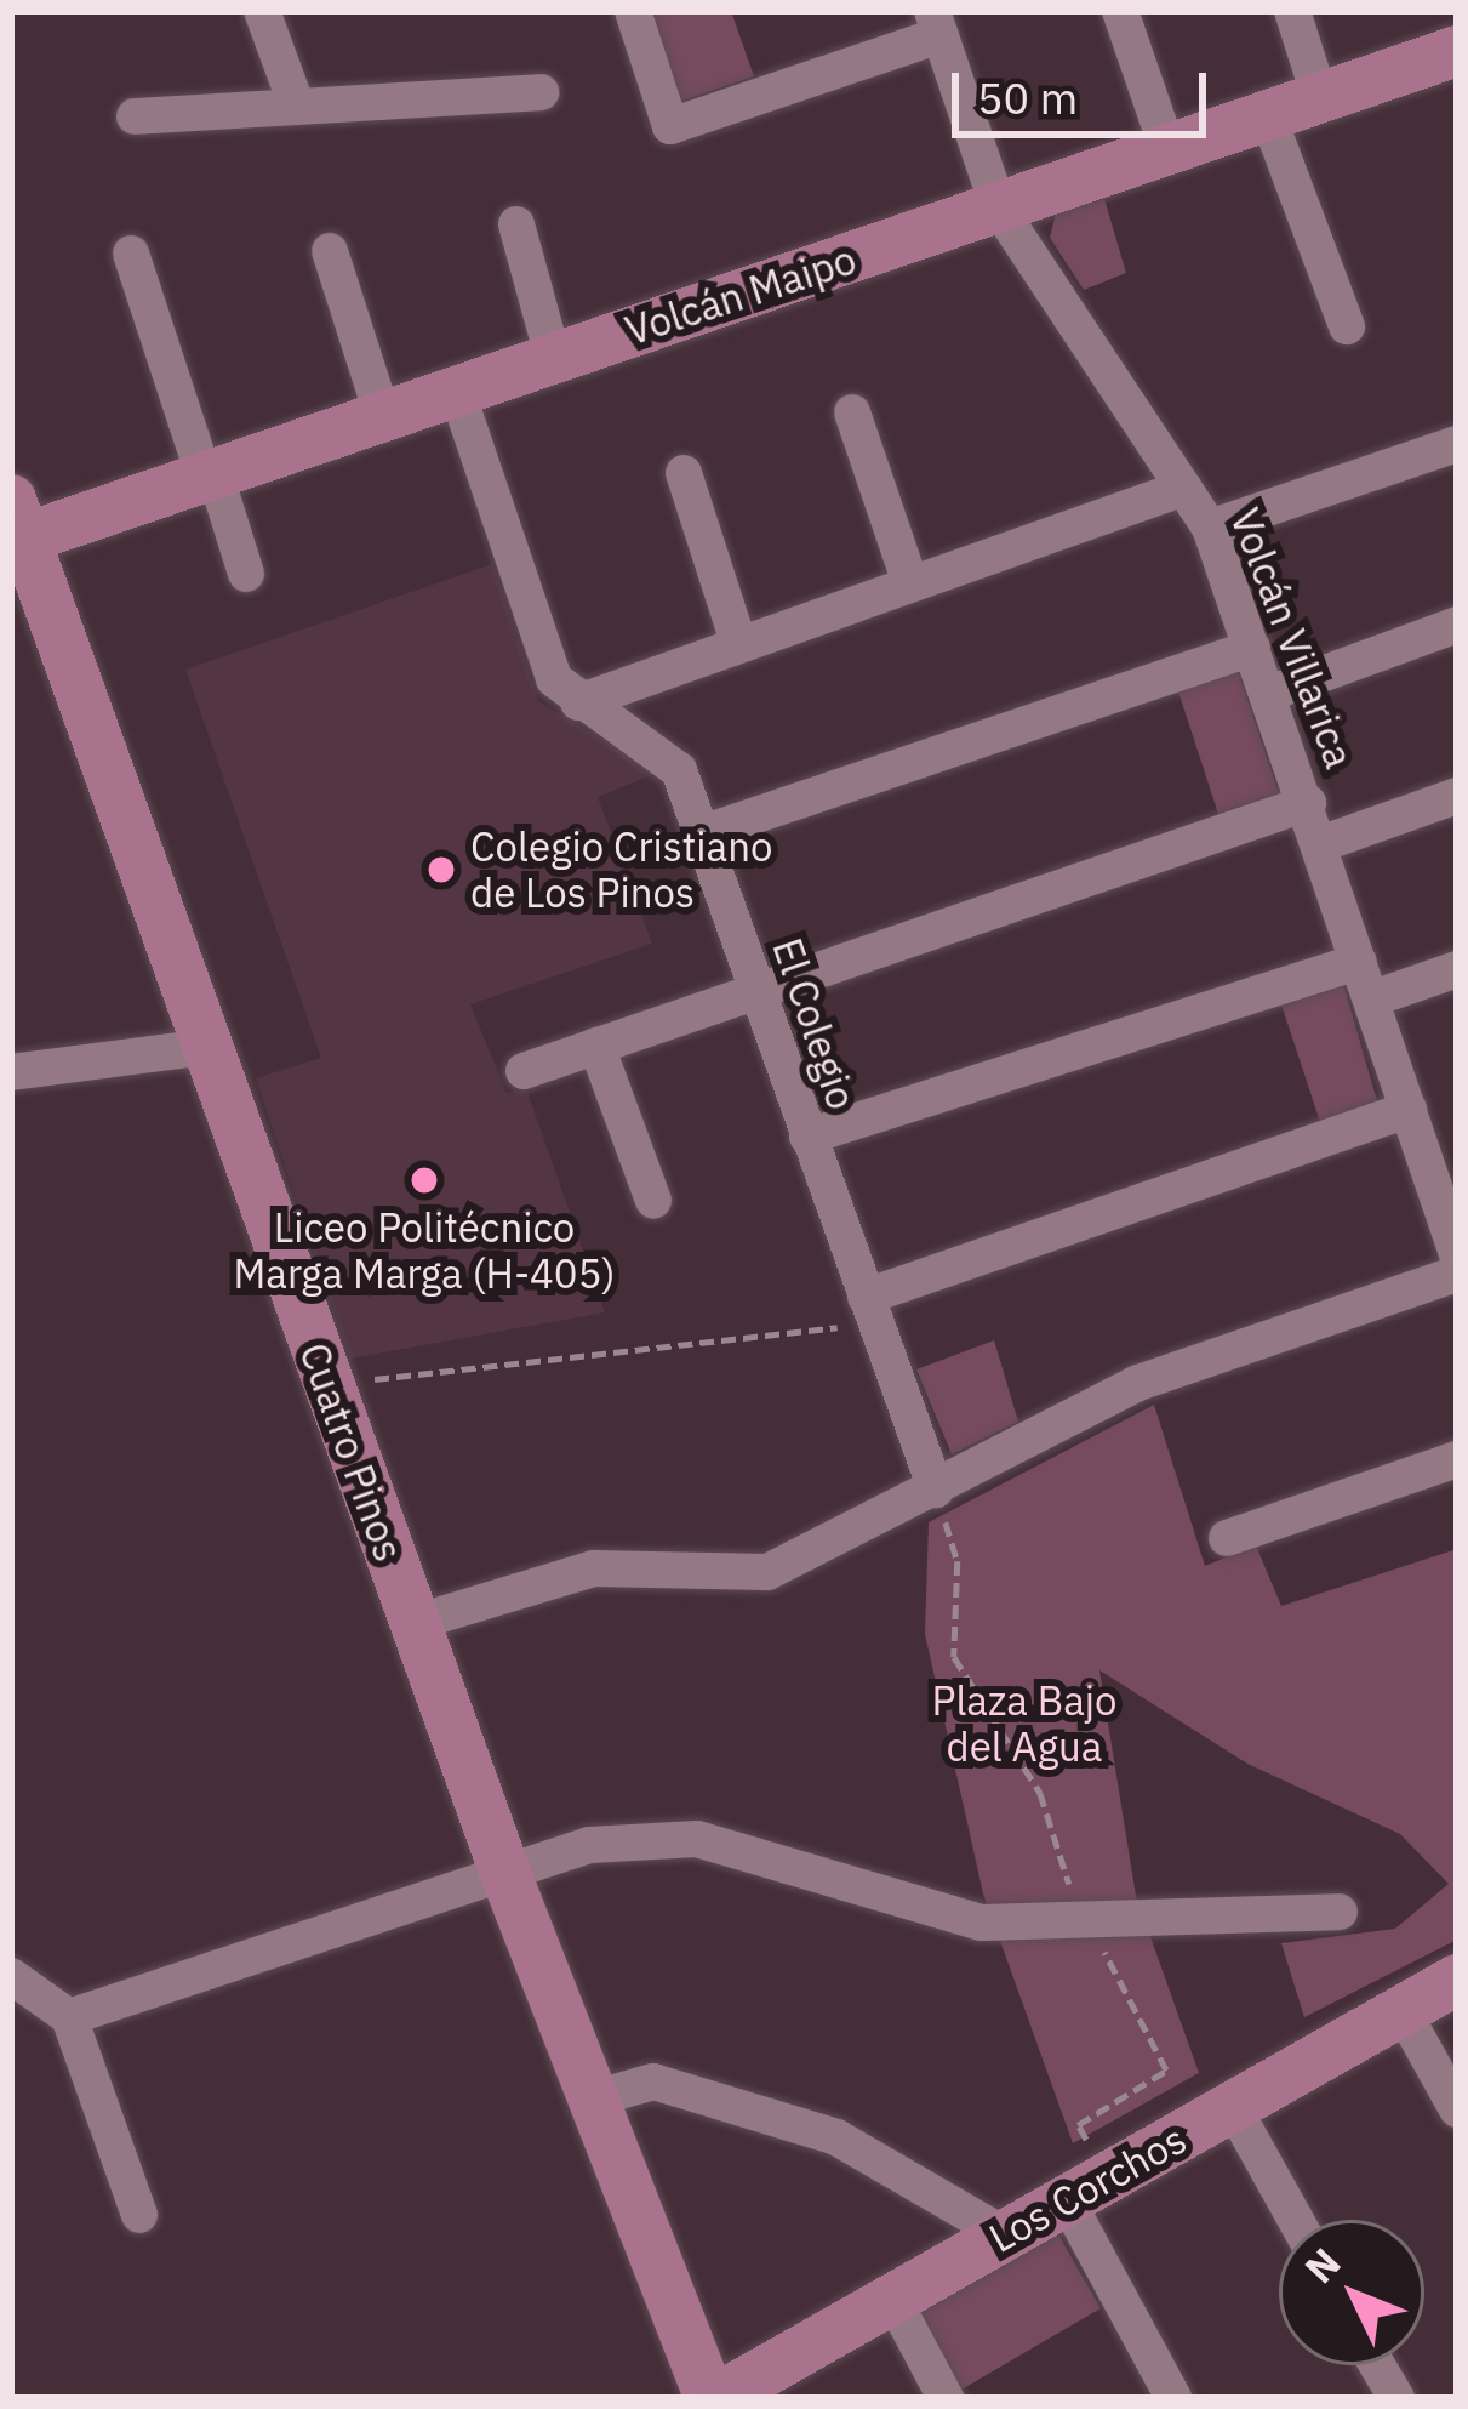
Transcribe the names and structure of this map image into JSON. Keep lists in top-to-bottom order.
{
  "streets": {
    "street": [
      "Volcán Maipo",
      "Volcán Villarica",
      "El Colegio",
      "Cuatro Pinos",
      "Los Corchos"
    ]
  },
  "crossings": [
    ["Volcán Maipo", "Volcán Villarica"],
    ["Volcán Maipo", "El Colegio"],
    ["Volcán Maipo", "Cuatro Pinos"],
    ["Cuatro Pinos", "Los Corchos"]
  ],
  "parks": ["Plaza Bajo del Agua"],
  "places": ["Colegio Cristiano de Los Pinos", "Liceo Politécnico Marga Marga (H-405)"],
  "scale_bar": "50 m",
  "north": "top left"
}
